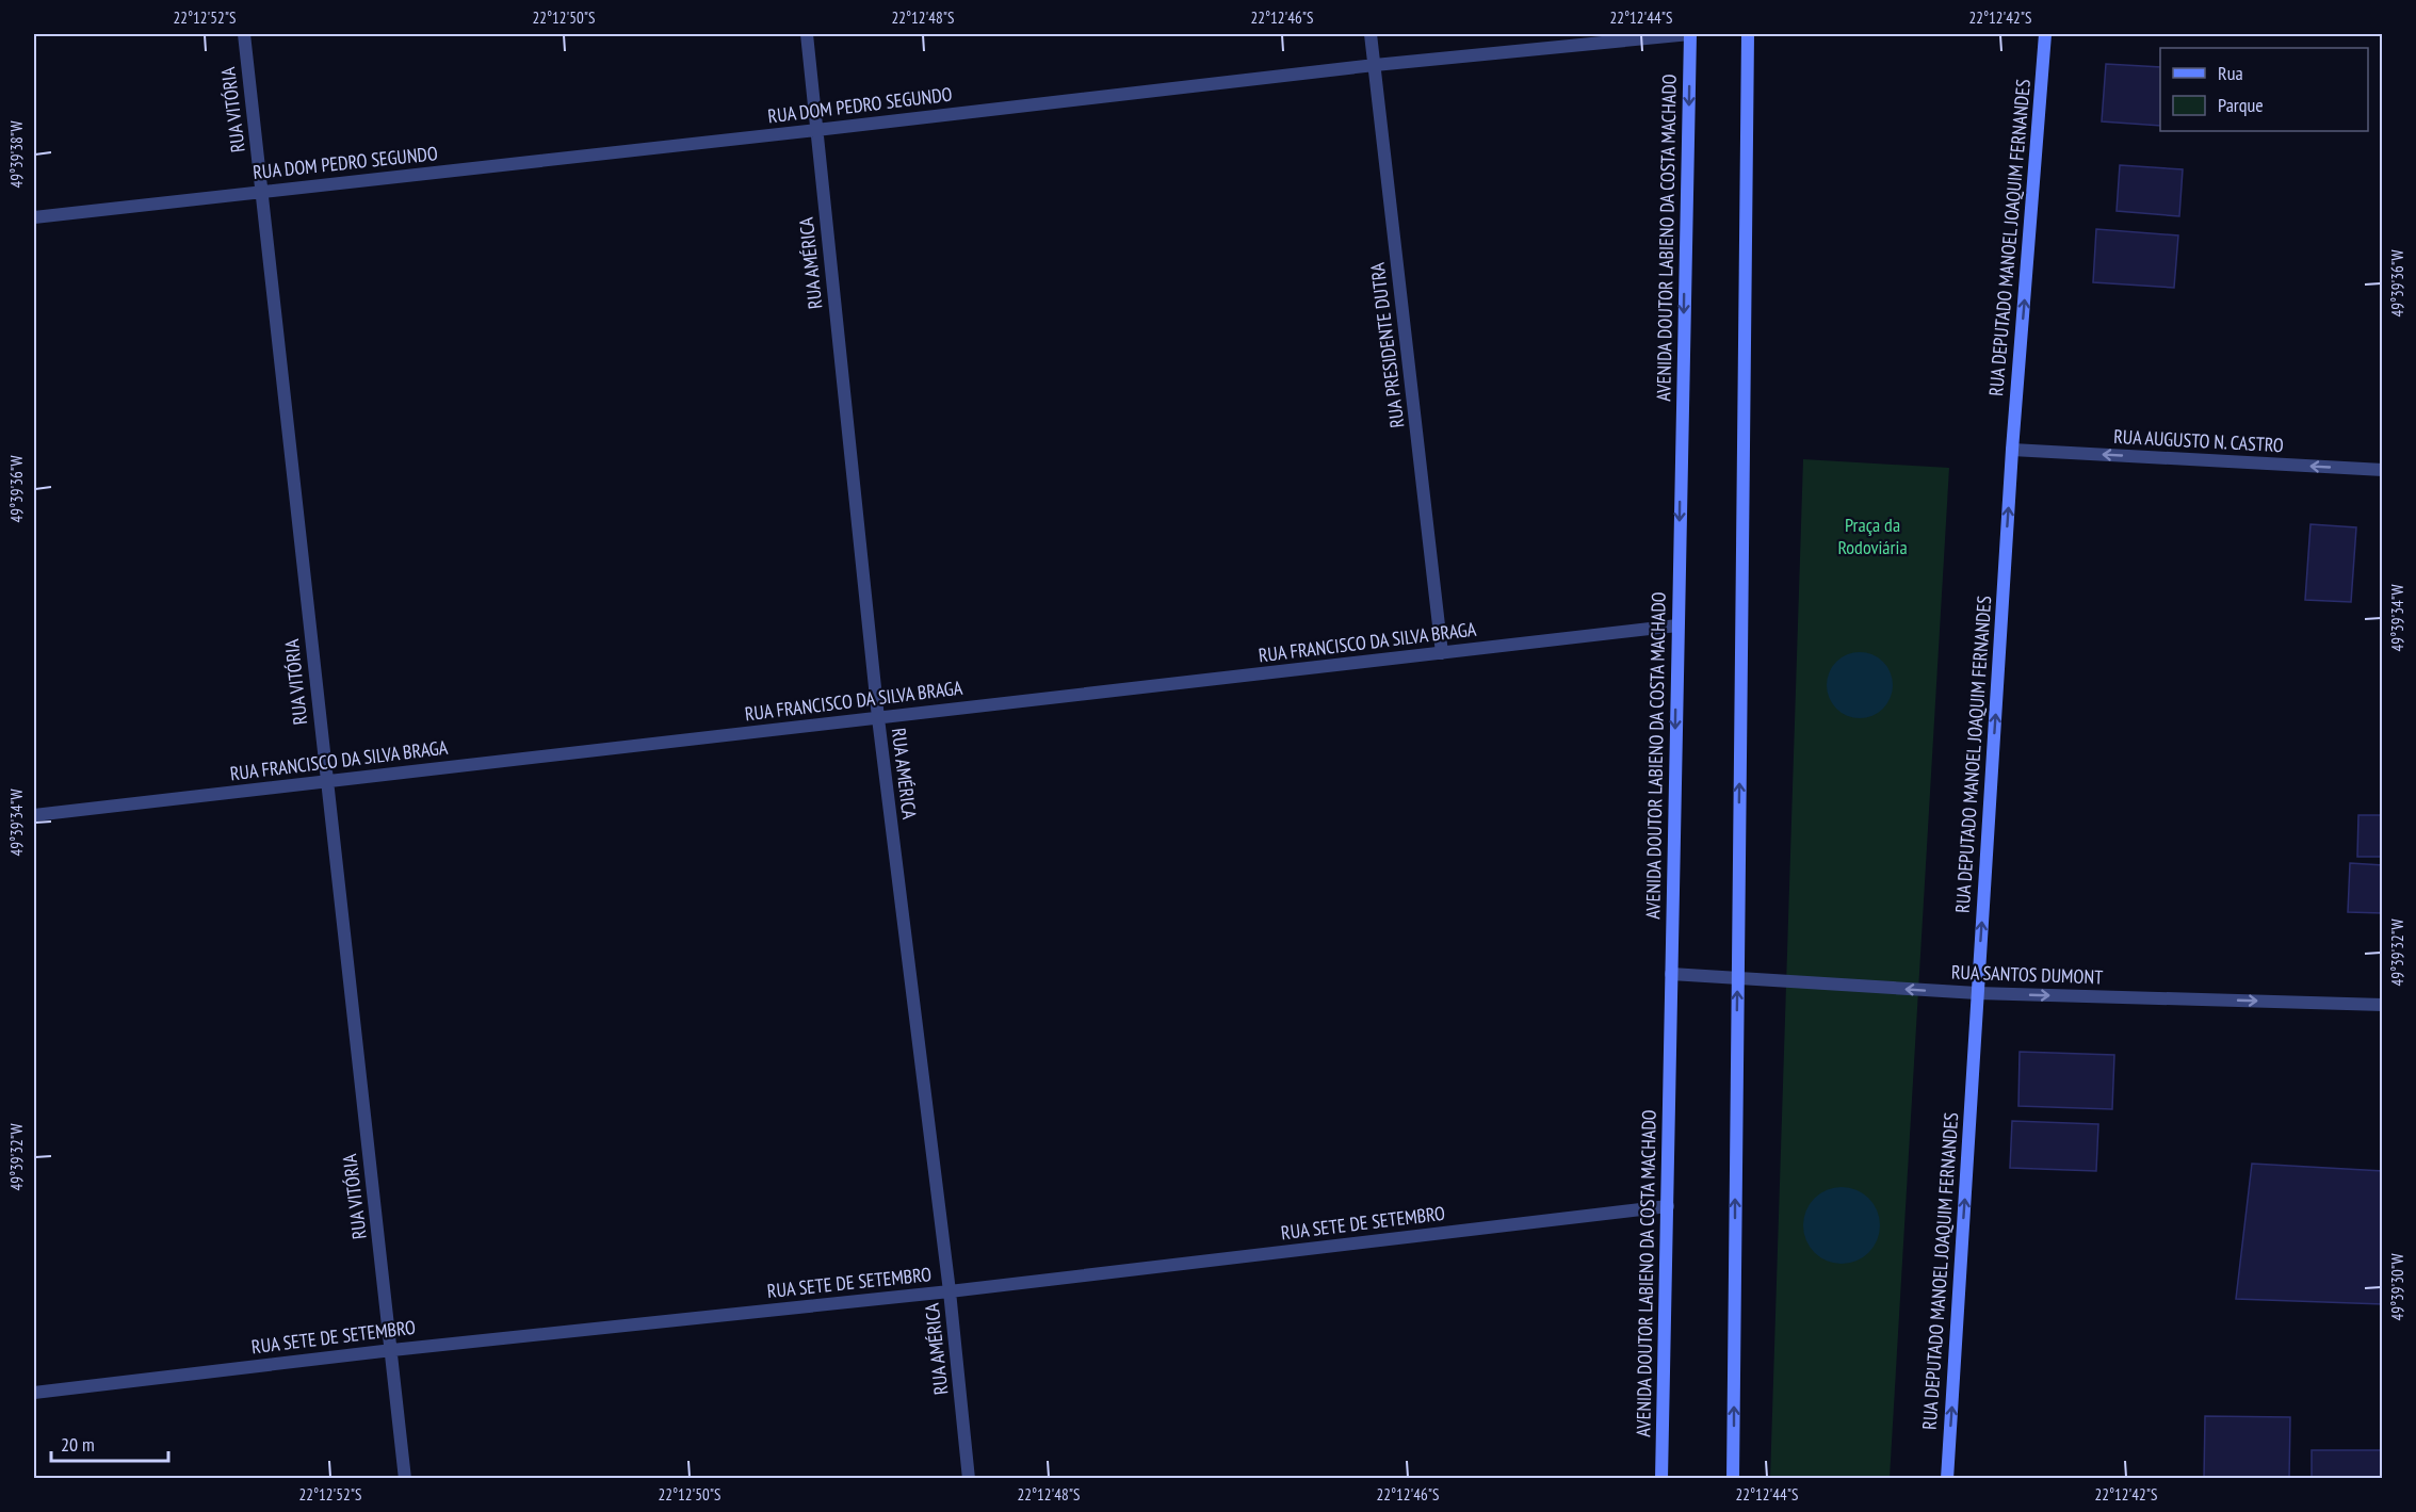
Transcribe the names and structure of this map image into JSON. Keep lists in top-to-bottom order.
{
  "streets": {
    "main road": ["AVENIDA DOUTOR LABIENO DA COSTA MACHADO", "RUA DEPUTADO MANOEL JOAQUIM FERNANDES"],
    "street": [
      "RUA DOM PEDRO SEGUNDO",
      "RUA VITÓRIA",
      "RUA AMÉRICA",
      "RUA PRESIDENTE DUTRA",
      "RUA AUGUSTO N. CASTRO",
      "RUA FRANCISCO DA SILVA BRAGA",
      "RUA SANTOS DUMONT",
      "RUA SETE DE SETEMBRO"
    ]
  },
  "crossings": [
    ["RUA DOM PEDRO SEGUNDO", "RUA VITÓRIA"],
    ["RUA DOM PEDRO SEGUNDO", "AVENIDA DOUTOR LABIENO DA COSTA MACHADO"],
    ["RUA DOM PEDRO SEGUNDO", "RUA AMÉRICA"],
    ["RUA DOM PEDRO SEGUNDO", "RUA PRESIDENTE DUTRA"],
    ["RUA VITÓRIA", "RUA FRANCISCO DA SILVA BRAGA"],
    ["RUA VITÓRIA", "RUA SETE DE SETEMBRO"],
    ["AVENIDA DOUTOR LABIENO DA COSTA MACHADO", "RUA FRANCISCO DA SILVA BRAGA"],
    ["AVENIDA DOUTOR LABIENO DA COSTA MACHADO", "RUA SANTOS DUMONT"],
    ["AVENIDA DOUTOR LABIENO DA COSTA MACHADO", "RUA SETE DE SETEMBRO"],
    ["RUA DEPUTADO MANOEL JOAQUIM FERNANDES", "RUA AUGUSTO N. CASTRO"],
    ["RUA DEPUTADO MANOEL JOAQUIM FERNANDES", "RUA SANTOS DUMONT"],
    ["RUA AMÉRICA", "RUA FRANCISCO DA SILVA BRAGA"],
    ["RUA AMÉRICA", "RUA SETE DE SETEMBRO"],
    ["RUA PRESIDENTE DUTRA", "RUA FRANCISCO DA SILVA BRAGA"]
  ],
  "one_way": ["RUA DEPUTADO MANOEL JOAQUIM FERNANDES", "RUA AUGUSTO N. CASTRO"],
  "parks": ["Praça da Rodoviária"],
  "legend": ["Rua", "Parque"],
  "scale_bar": "20 m",
  "coordinates": [
    "22°12'52\"S",
    "22°12'50\"S",
    "22°12'48\"S",
    "22°12'46\"S",
    "22°12'44\"S",
    "22°12'42\"S",
    "49°39'38\"W",
    "49°39'36\"W",
    "49°39'34\"W",
    "49°39'32\"W",
    "49°39'30\"W"
  ]
}
